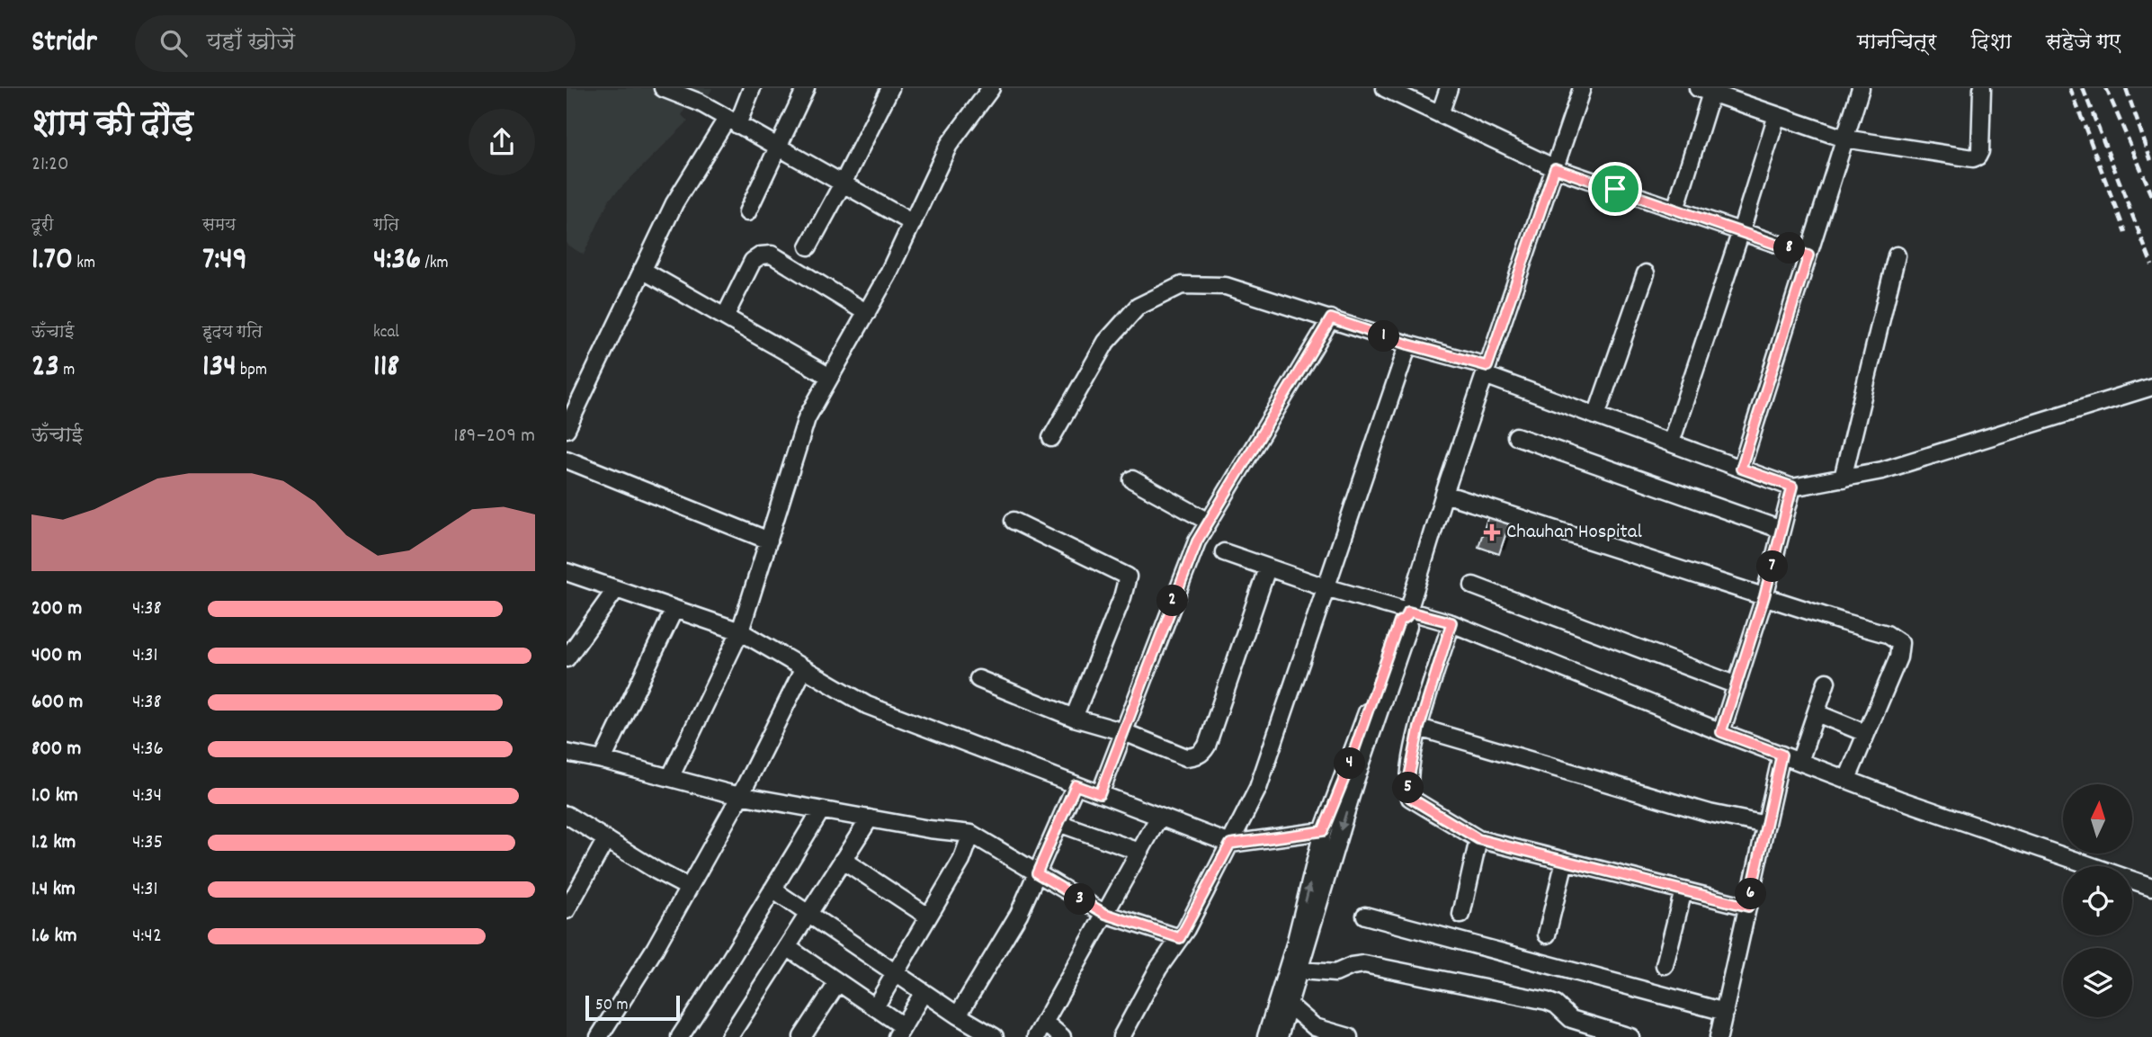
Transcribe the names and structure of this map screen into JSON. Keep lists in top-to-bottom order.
{
  "places": {
    "health": ["Chauhan Hospital"]
  },
  "scale_bar": "50 m",
  "north": "top",
  "page": {
    "header": "Stridr",
    "search": "यहाँ खोजें",
    "nav": ["मानचित्र", "दिशा", "सहेजे गए"],
    "heading": ["शाम की दौड़", "21:20"],
    "stats": [
      ["दूरी", "1.70 km"],
      ["समय", "7:49"],
      ["गति", "4:36 /km"],
      ["ऊँचाई", "23 m"],
      ["हृदय गति", "134 bpm"],
      ["kcal", "118"]
    ],
    "pins": [
      "8",
      "1",
      "7",
      "2",
      "4",
      "5",
      "6",
      "3"
    ],
    "chart": ["ऊँचाई", "189–209 m"],
    "list": [
      {
        "name": "200 m",
        "note": "4:38"
      },
      {
        "name": "400 m",
        "note": "4:31"
      },
      {
        "name": "600 m",
        "note": "4:38"
      },
      {
        "name": "800 m",
        "note": "4:36"
      },
      {
        "name": "1.0 km",
        "note": "4:34"
      },
      {
        "name": "1.2 km",
        "note": "4:35"
      },
      {
        "name": "1.4 km",
        "note": "4:31"
      },
      {
        "name": "1.6 km",
        "note": "4:42"
      }
    ],
    "scale": "50 m"
  }
}
